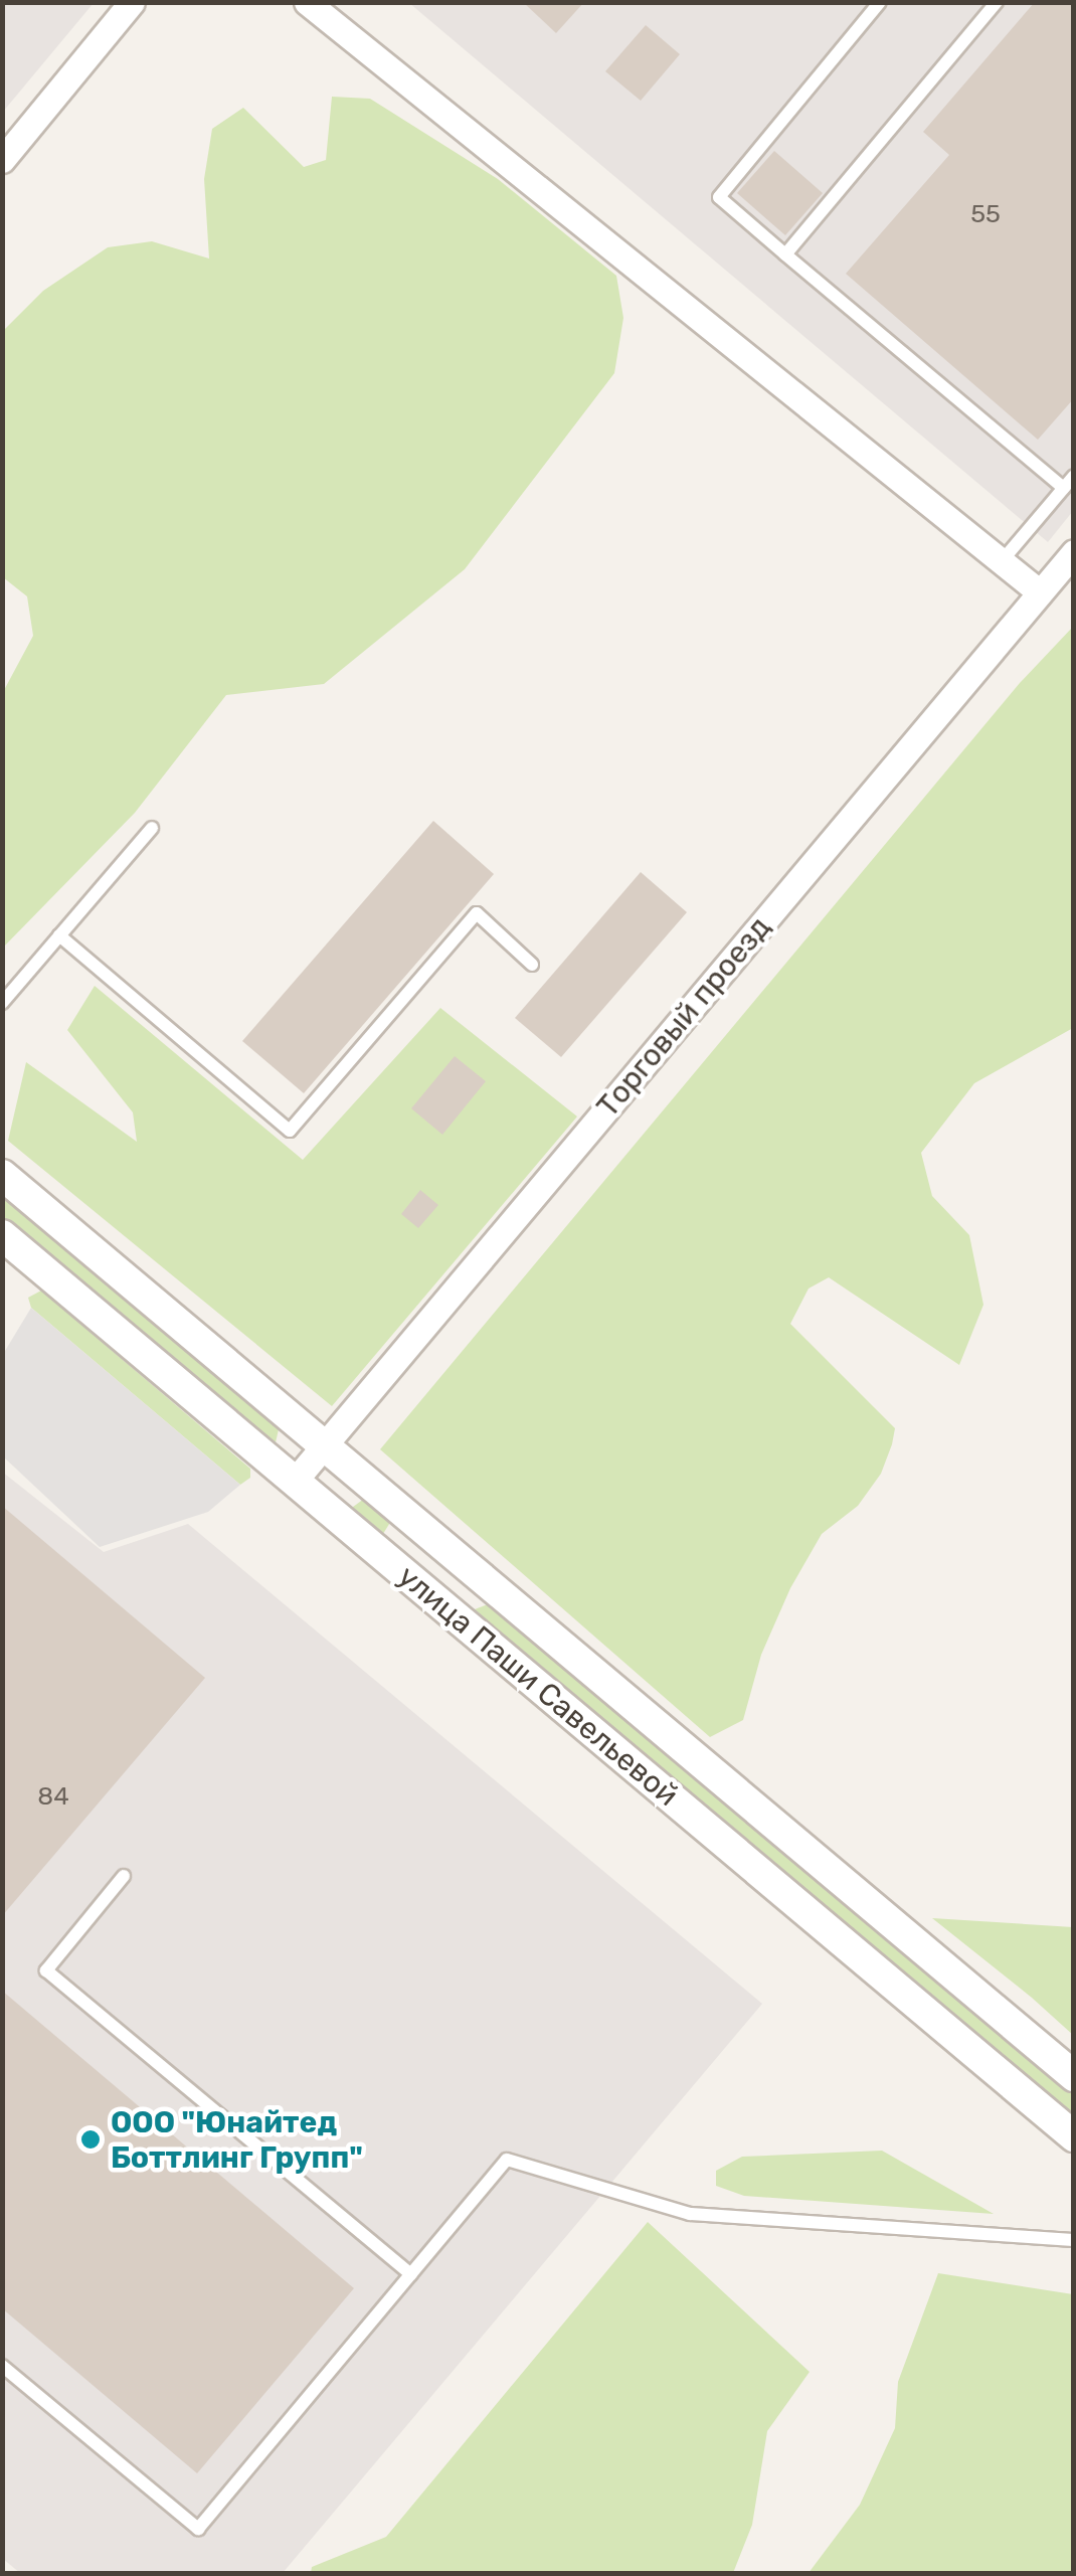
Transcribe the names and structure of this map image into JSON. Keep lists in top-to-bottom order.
{
  "streets": {
    "street": ["Торговый проезд", "улица Паши Савельевой"]
  },
  "crossings": [
    ["Торговый проезд", "улица Паши Савельевой"]
  ],
  "places": ["ООО \"Юнайтед Боттлинг Групп\""],
  "house_numbers": ["55", "84"]
}
